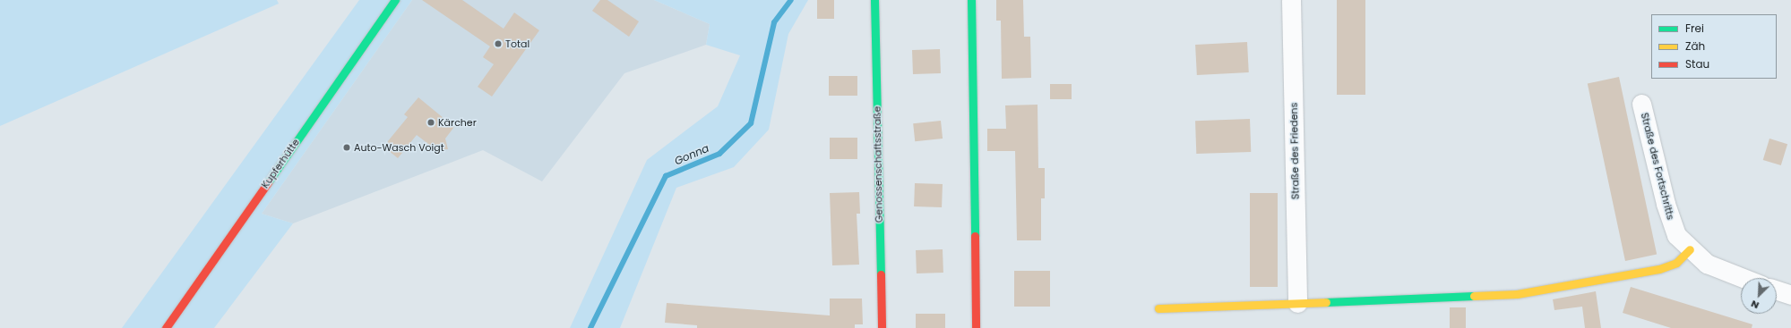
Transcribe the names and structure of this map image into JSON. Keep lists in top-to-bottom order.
{
  "streets": {
    "street": [
      "Straße des Friedens",
      "Kupferhütte",
      "Genossenschaftsstraße",
      "Straße des Fortschritts"
    ]
  },
  "water": ["Gonna"],
  "places": ["Total", "Kärcher", "Auto-Wasch Voigt"],
  "legend": ["Frei", "Zäh", "Stau"],
  "north": "bottom left"
}
